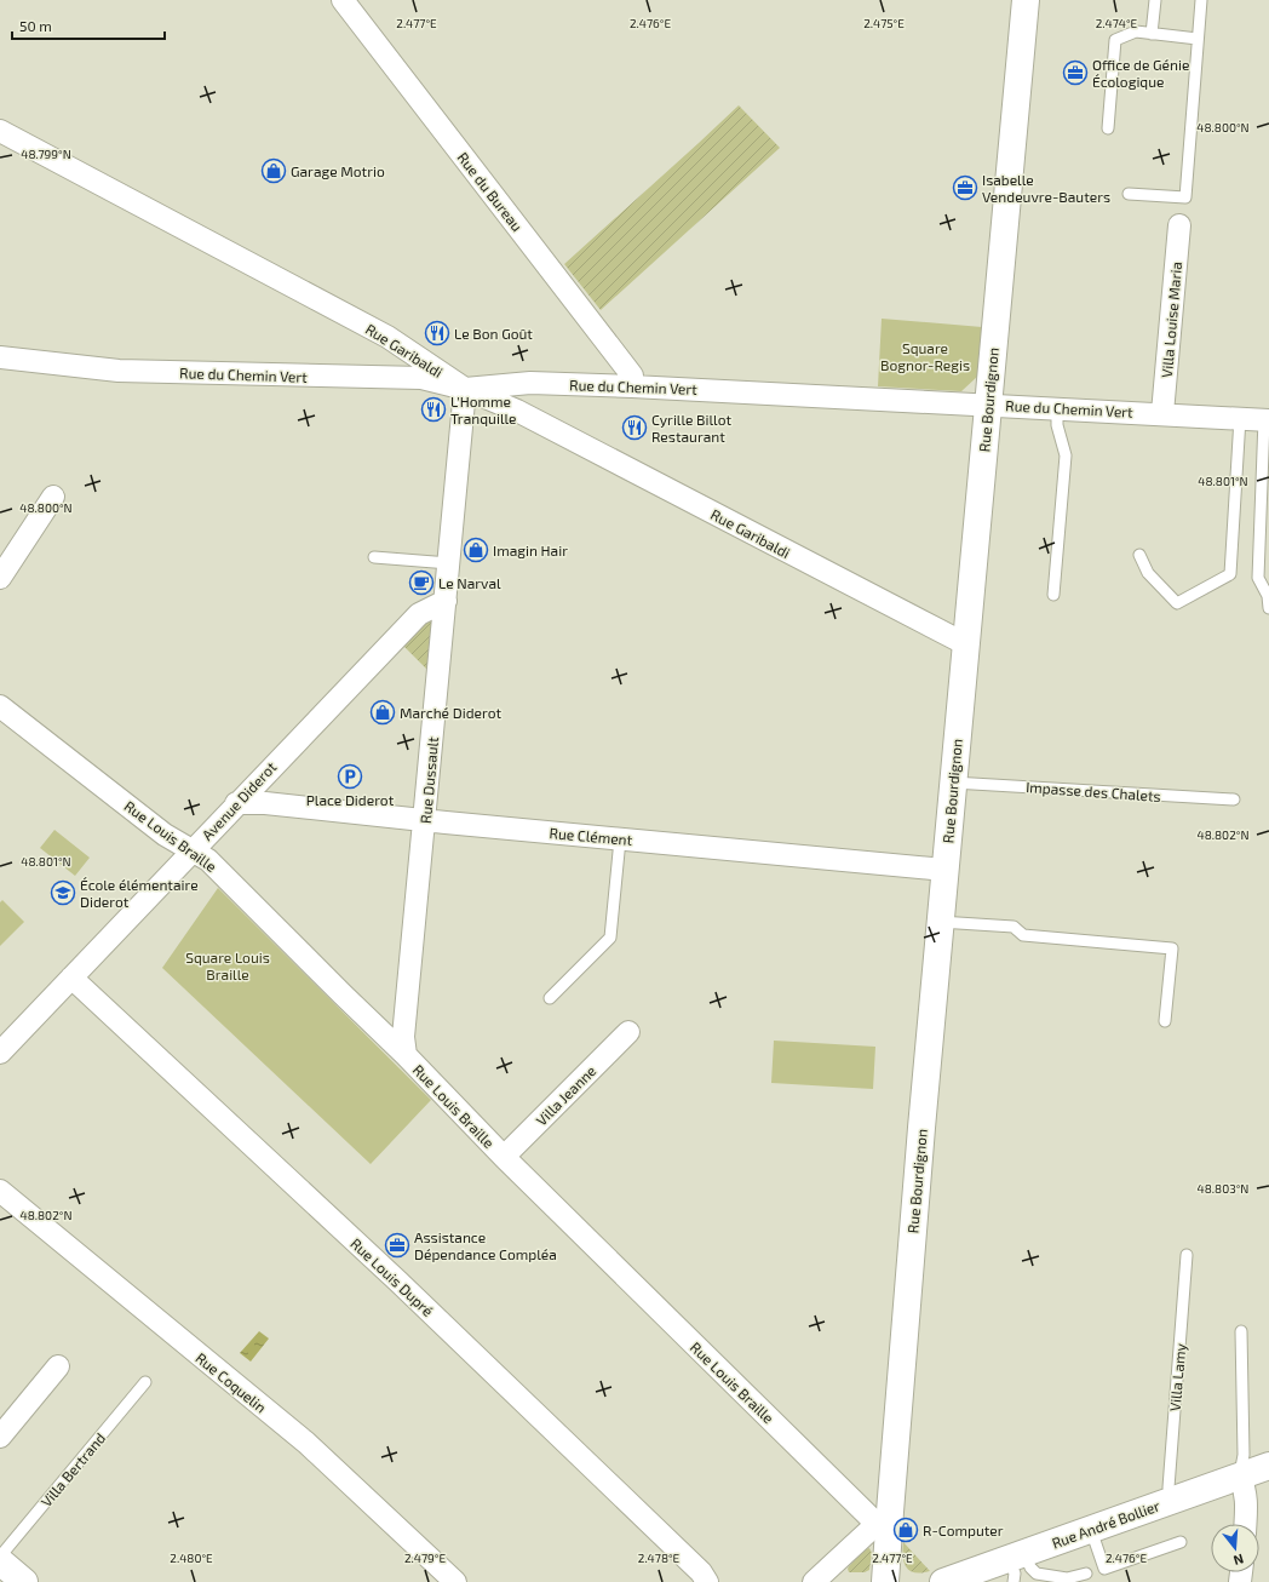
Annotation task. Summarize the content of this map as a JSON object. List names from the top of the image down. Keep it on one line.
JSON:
{"streets":{"street":["Rue du Bureau","Villa Louise Maria","Rue Garibaldi","Rue du Chemin Vert","Rue Bourdignon","Rue Dussault","Avenue Diderot","Rue Louis Braille","Rue Clément","Villa Jeanne","Rue Louis Dupré","Rue Coquelin","Rue André Bollier"],"lane":["Impasse des Chalets","Villa Lamy","Villa Bertrand"]},"crossings":[["Rue du Bureau","Rue du Chemin Vert"],["Villa Louise Maria","Rue du Chemin Vert"],["Rue Garibaldi","Rue du Chemin Vert"],["Rue Garibaldi","Rue Bourdignon"],["Rue Garibaldi","Rue Dussault"],["Rue du Chemin Vert","Rue Bourdignon"],["Rue du Chemin Vert","Rue Dussault"],["Rue Bourdignon","Impasse des Chalets"],["Rue Bourdignon","Rue Louis Braille"],["Rue Bourdignon","Rue Clément"],["Rue Dussault","Avenue Diderot"],["Rue Dussault","Rue Louis Braille"],["Rue Dussault","Rue Clément"],["Avenue Diderot","Rue Louis Braille"],["Avenue Diderot","Rue Clément"],["Avenue Diderot","Rue Louis Dupré"],["Rue Louis Braille","Villa Jeanne"],["Villa Lamy","Rue André Bollier"]],"parks":["Square Bognor-Regis","Square Louis Braille"],"places":{"office":["Office de Génie Écologique","Isabelle Vendeuvre-Bauters","Assistance Dépendance Compléa"],"shop":["Garage Motrio","Imagin Hair","Marché Diderot","R-Computer"],"restaurant":["Le Bon Goût","L'Homme Tranquille","Cyrille Billot Restaurant"],"cafe":["Le Narval"],"parking":["Place Diderot"],"school or university":["École élémentaire Diderot"]},"scale_bar":"50 m","north":"bottom","coordinates":["2.477°E","2.476°E","2.475°E","2.474°E","48.800°N","48.799°N","48.801°N","48.802°N","48.803°N","2.480°E","2.479°E","2.478°E"]}
